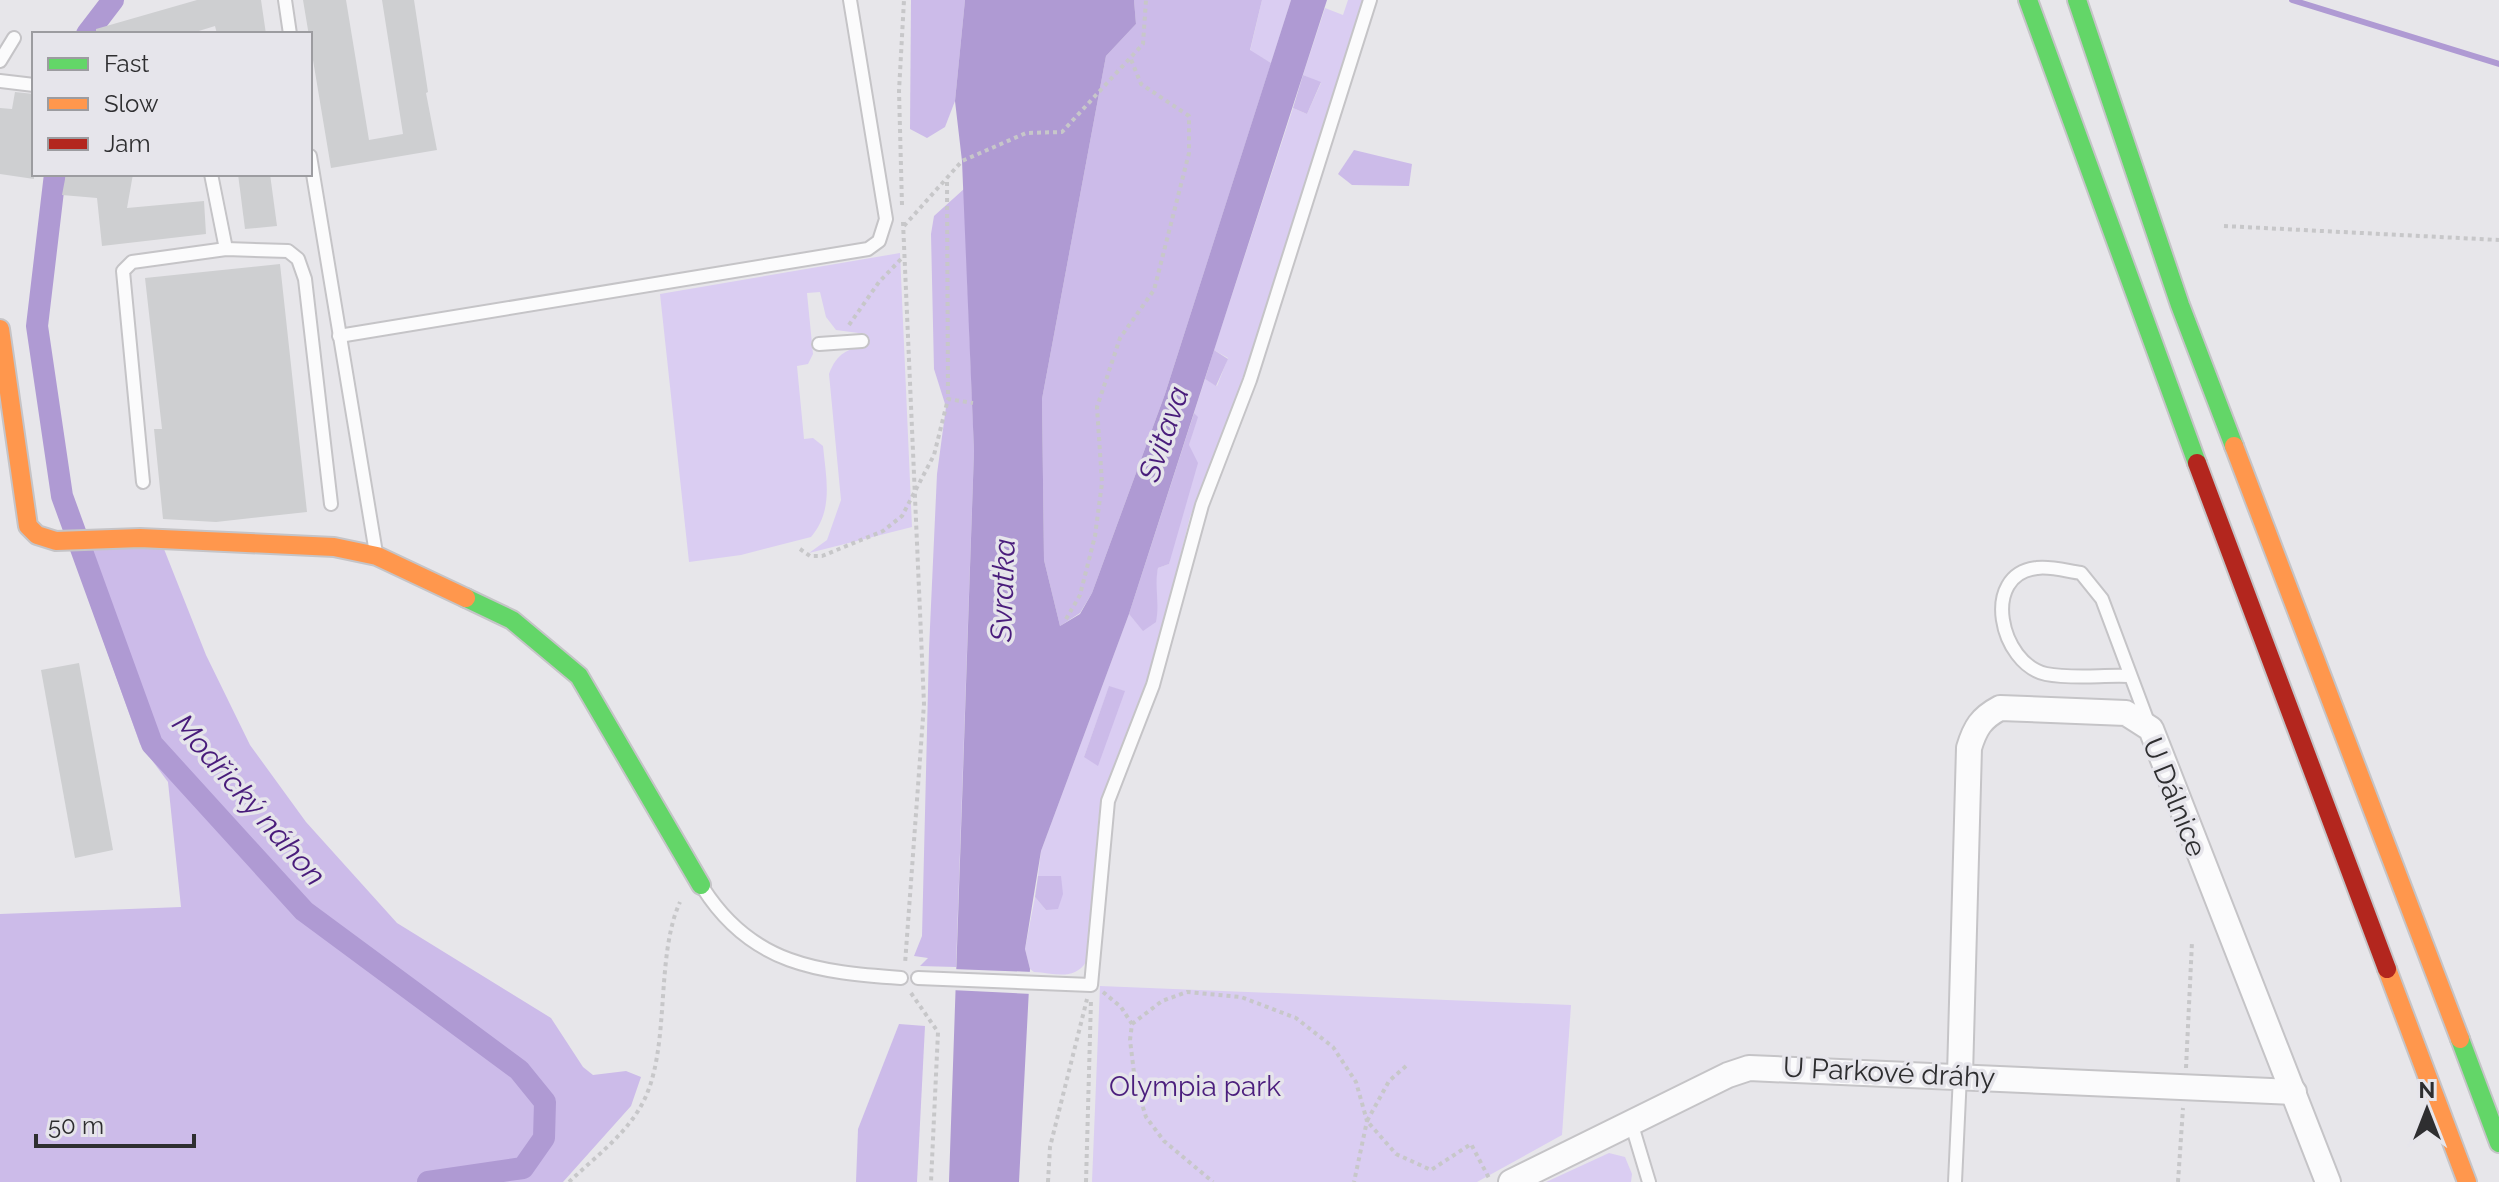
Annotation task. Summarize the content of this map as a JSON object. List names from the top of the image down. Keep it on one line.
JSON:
{"streets":{"street":["U Dálnice","U Parkové dráhy"]},"crossings":[["U Dálnice","U Parkové dráhy"]],"water":["Svitava","Svratka","Modřický náhon"],"parks":["Olympia park"],"legend":["Fast","Slow","Jam"],"scale_bar":"50 m","north":"top"}
